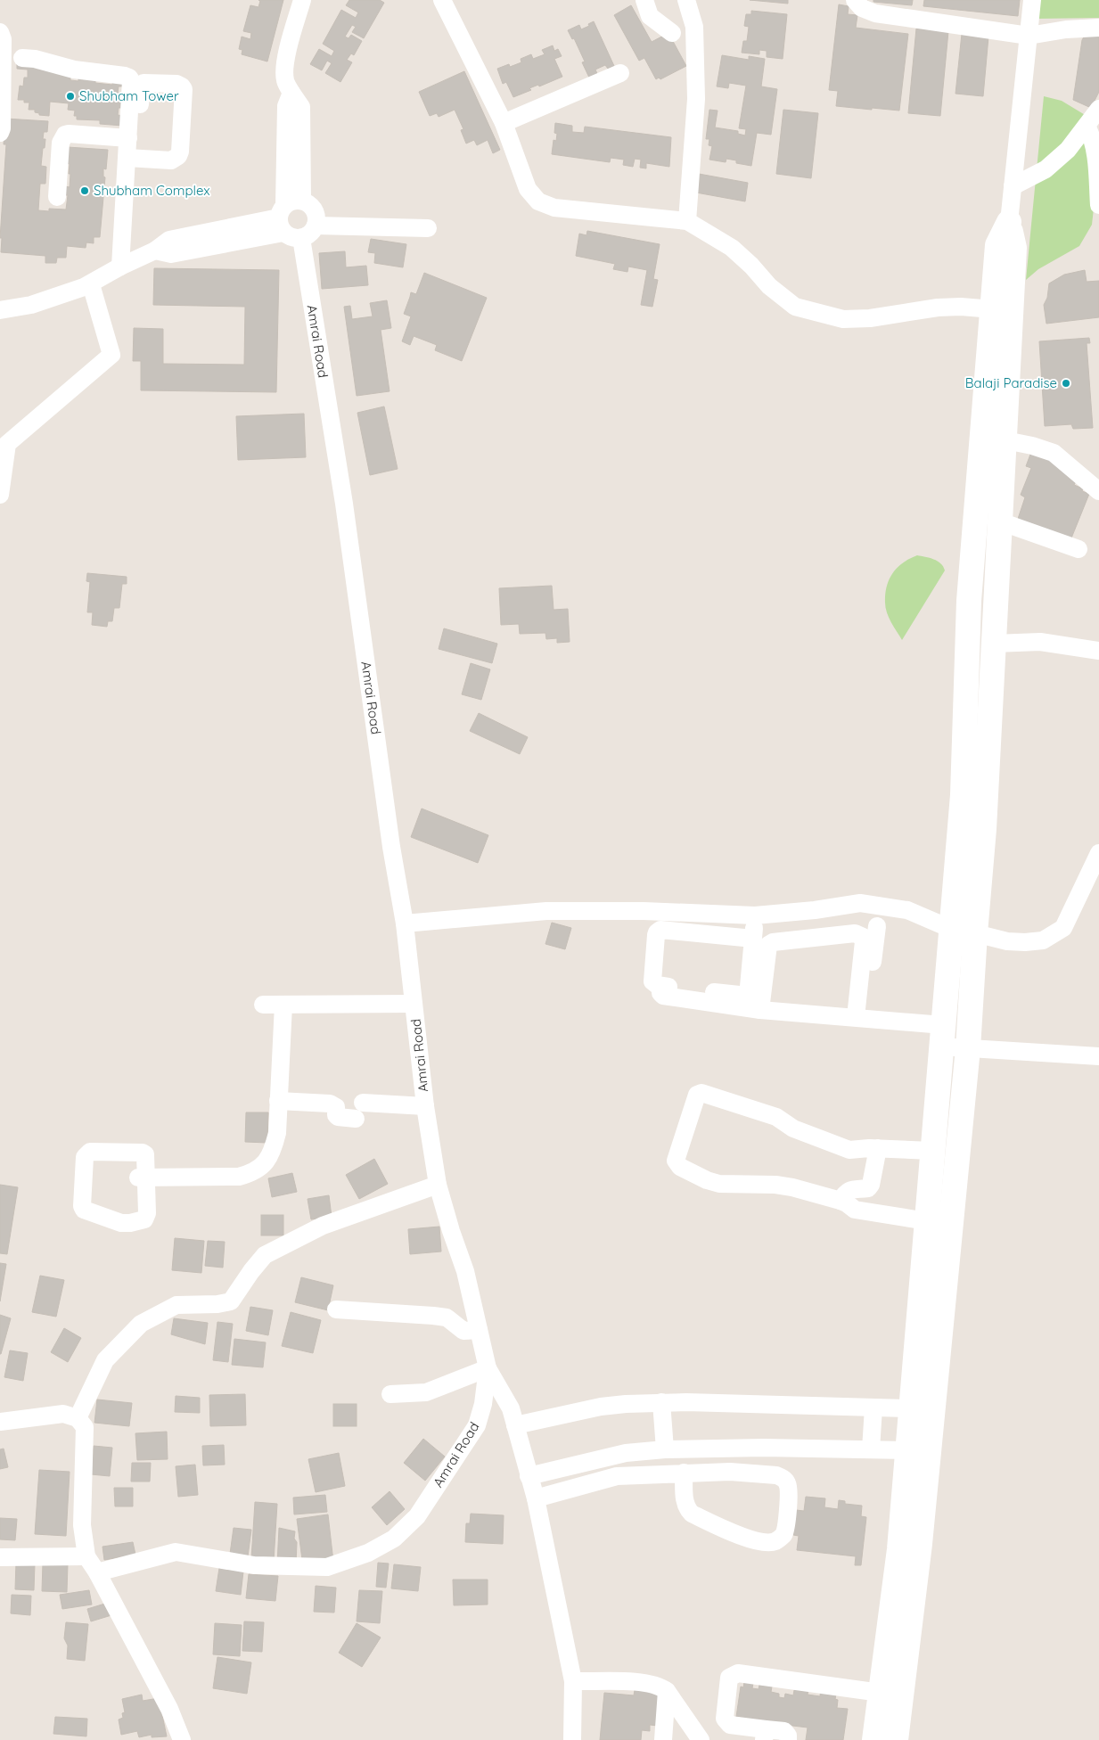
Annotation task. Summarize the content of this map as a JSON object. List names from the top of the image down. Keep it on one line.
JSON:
{"streets":{"street":["Amrai Road"]},"places":["Shubham Tower","Shubham Complex","Balaji Paradise"]}
